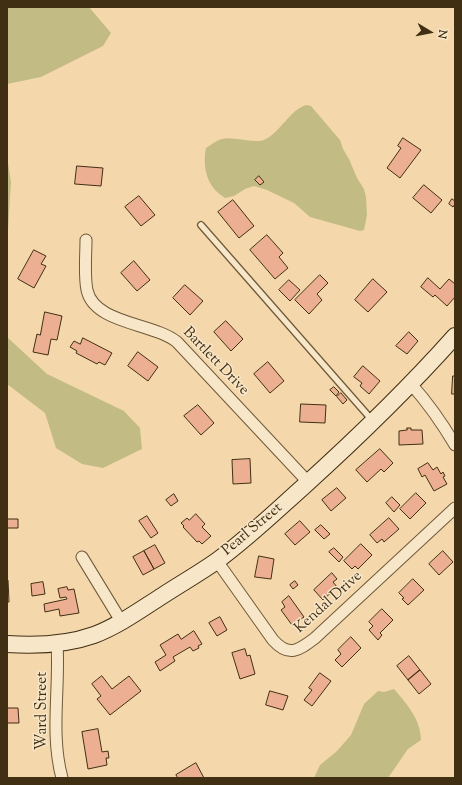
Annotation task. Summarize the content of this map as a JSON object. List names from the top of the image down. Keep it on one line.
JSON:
{"streets":{"street":["Bartlett Drive","Pearl Street","Kendal Drive","Ward Street"]},"crossings":[["Bartlett Drive","Pearl Street"],["Pearl Street","Kendal Drive"],["Pearl Street","Ward Street"]],"north":"right"}
